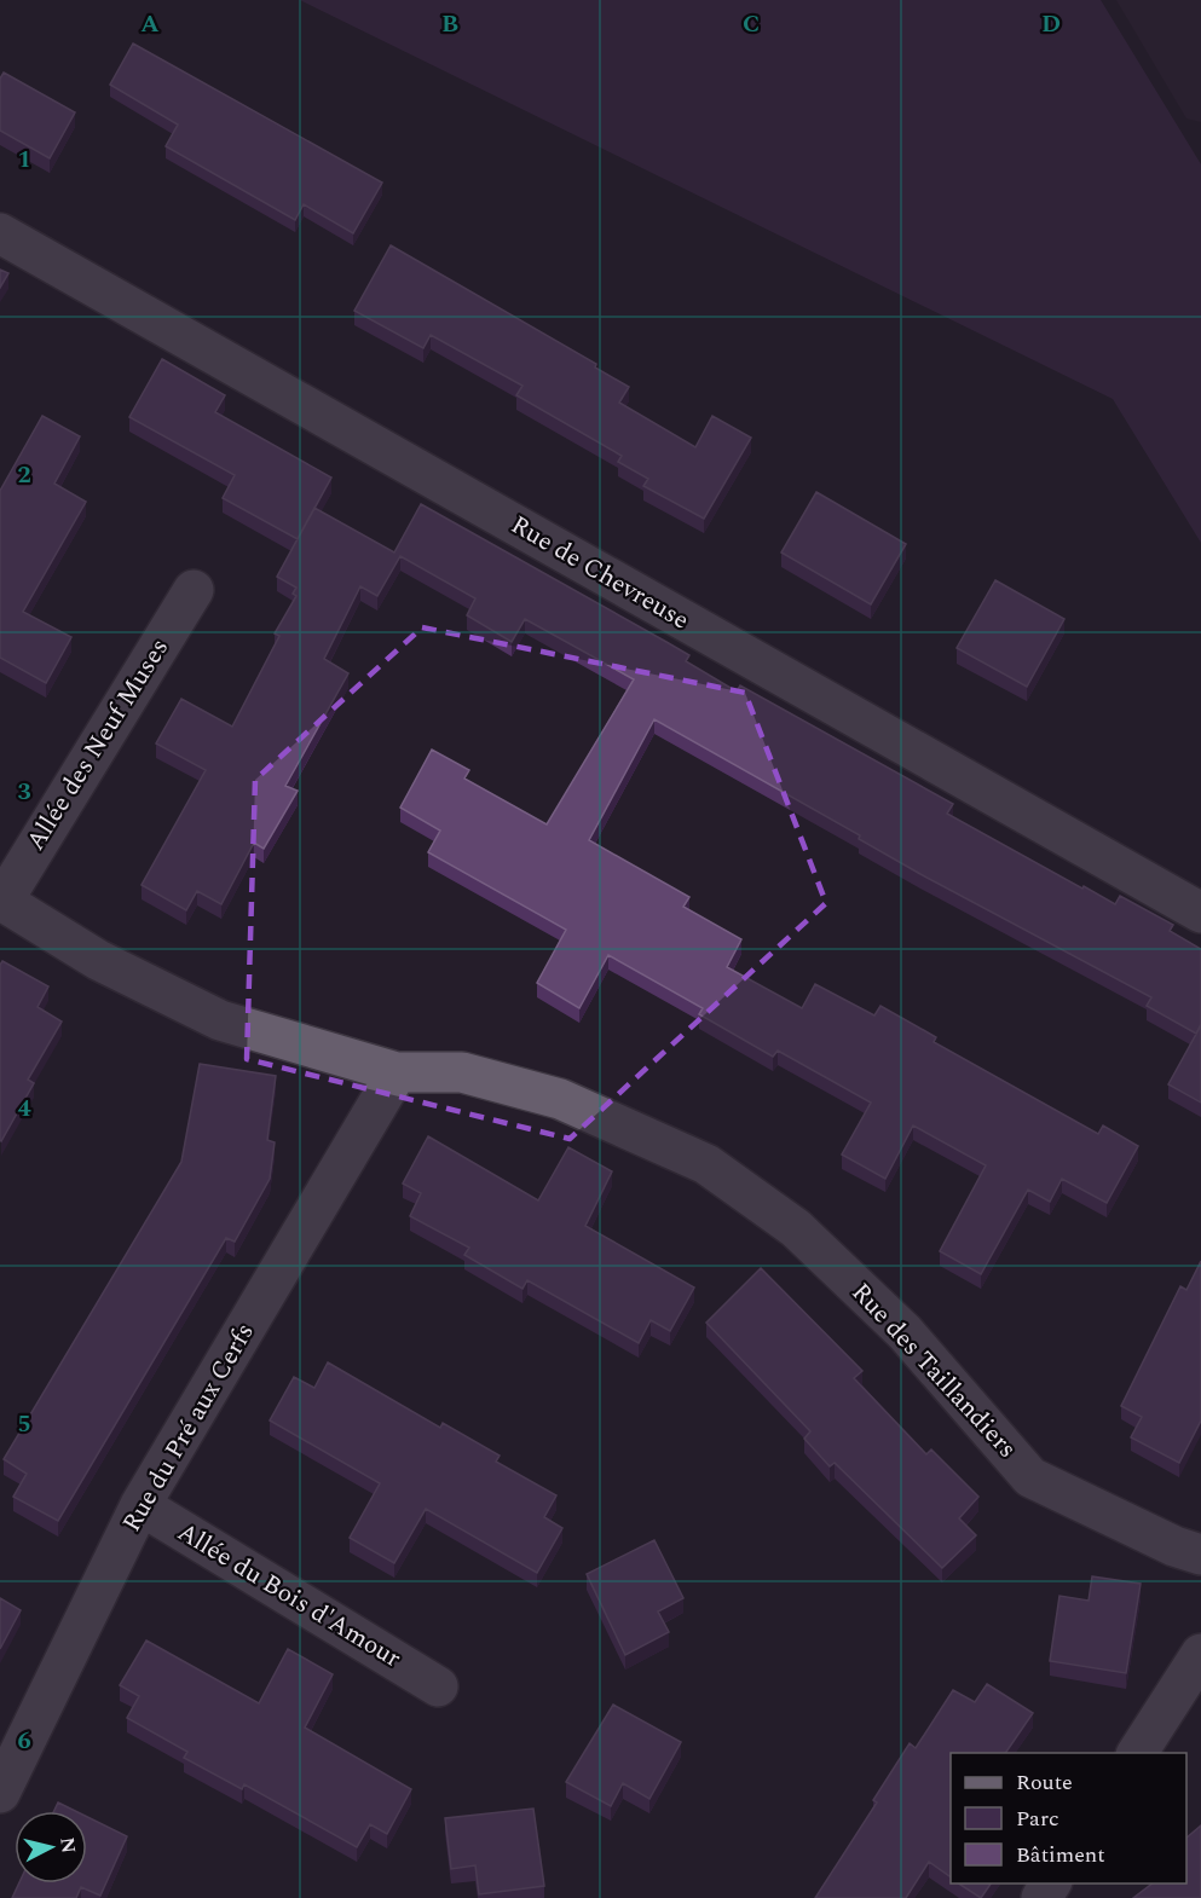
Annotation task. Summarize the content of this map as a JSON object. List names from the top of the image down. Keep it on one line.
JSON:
{"streets":{"street":["Rue de Chevreuse","Allée des Neuf Muses","Rue des Taillandiers","Rue du Pré aux Cerfs","Allée du Bois d'Amour"]},"crossings":[["Allée des Neuf Muses","Rue des Taillandiers"],["Rue des Taillandiers","Rue du Pré aux Cerfs"],["Rue du Pré aux Cerfs","Allée du Bois d'Amour"]],"legend":["Route","Parc","Bâtiment"],"north":"right","grid":{"columns":["A","B","C","D"],"rows":["1","2","3","4","5","6"]}}
